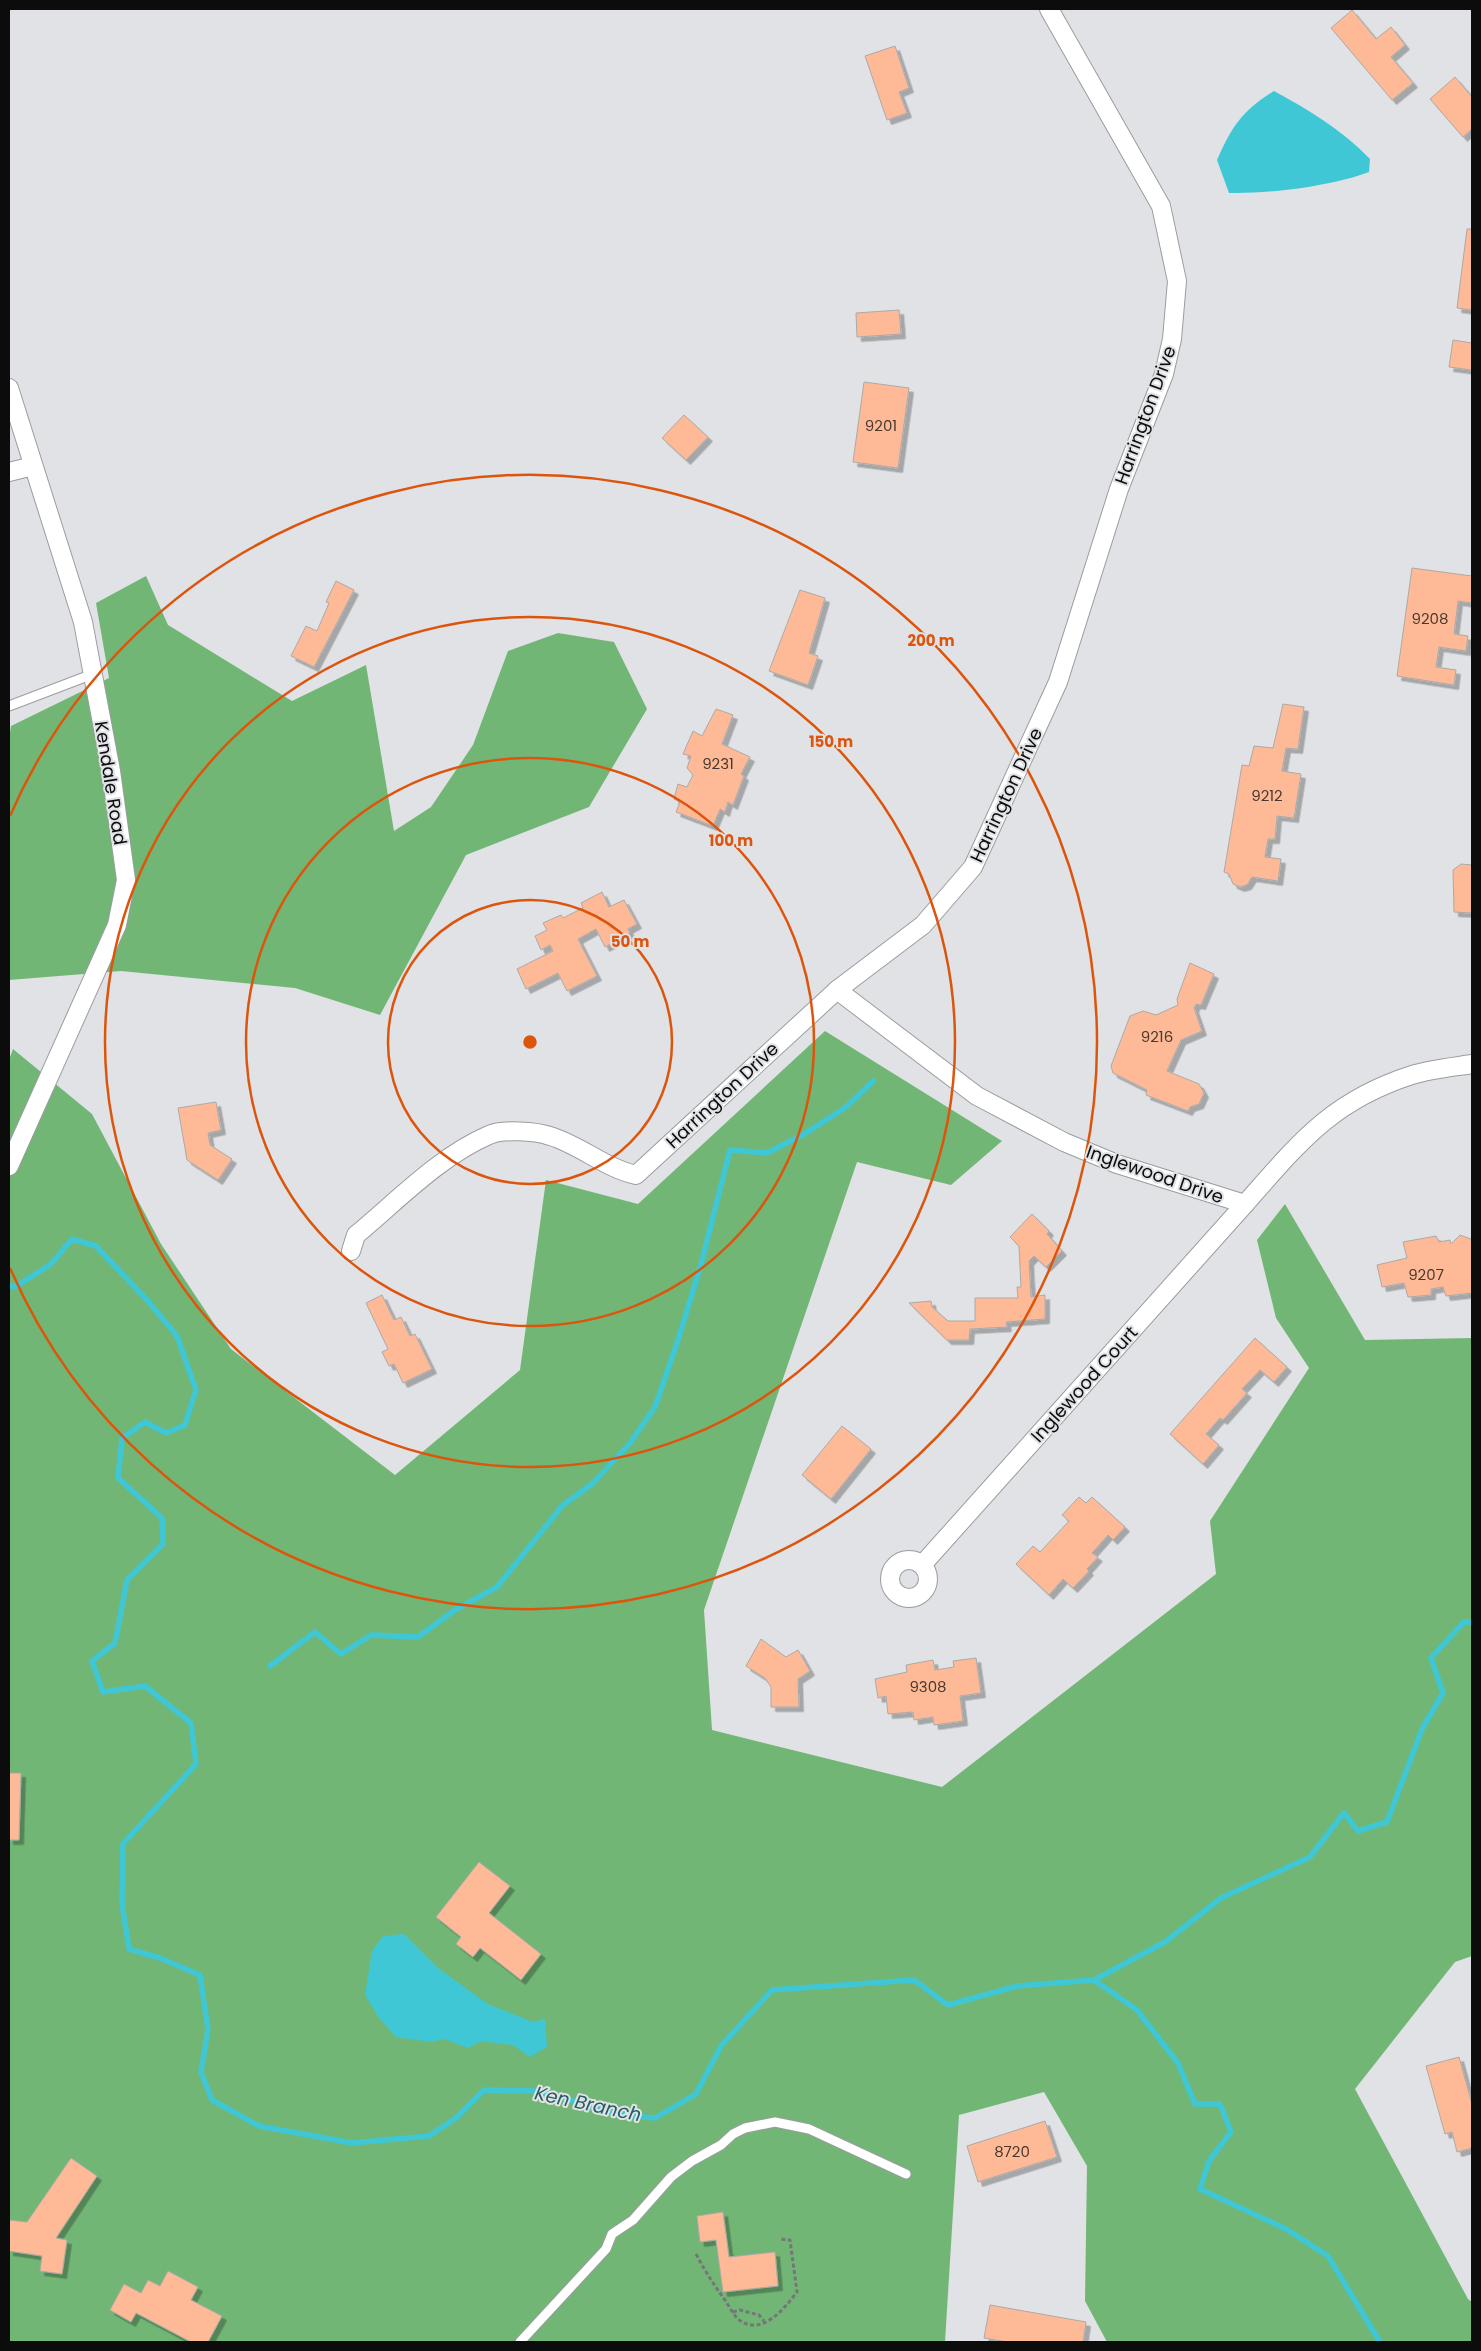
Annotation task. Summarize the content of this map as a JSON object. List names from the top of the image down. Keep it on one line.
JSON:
{"streets":{"street":["Harrington Drive","Kendale Road","Inglewood Drive","Inglewood Court"]},"crossings":[["Harrington Drive","Inglewood Drive"],["Inglewood Drive","Inglewood Court"]],"water":["Ken Branch"],"house_numbers":["9201","9208","9231","9212","9216","9207","9308","8720"],"rings":["200 m","150 m","100 m","50 m"]}
